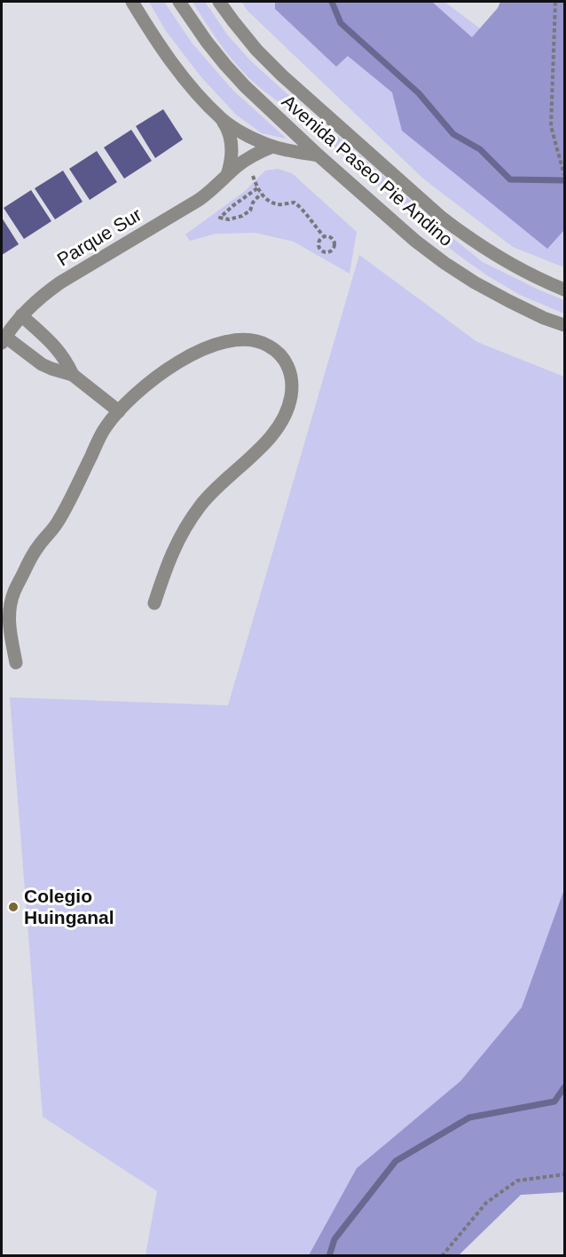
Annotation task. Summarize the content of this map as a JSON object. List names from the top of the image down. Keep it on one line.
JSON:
{"streets":{"street":["Avenida Paseo Pie Andino","Parque Sur"]},"places":["Colegio Huinganal"]}
